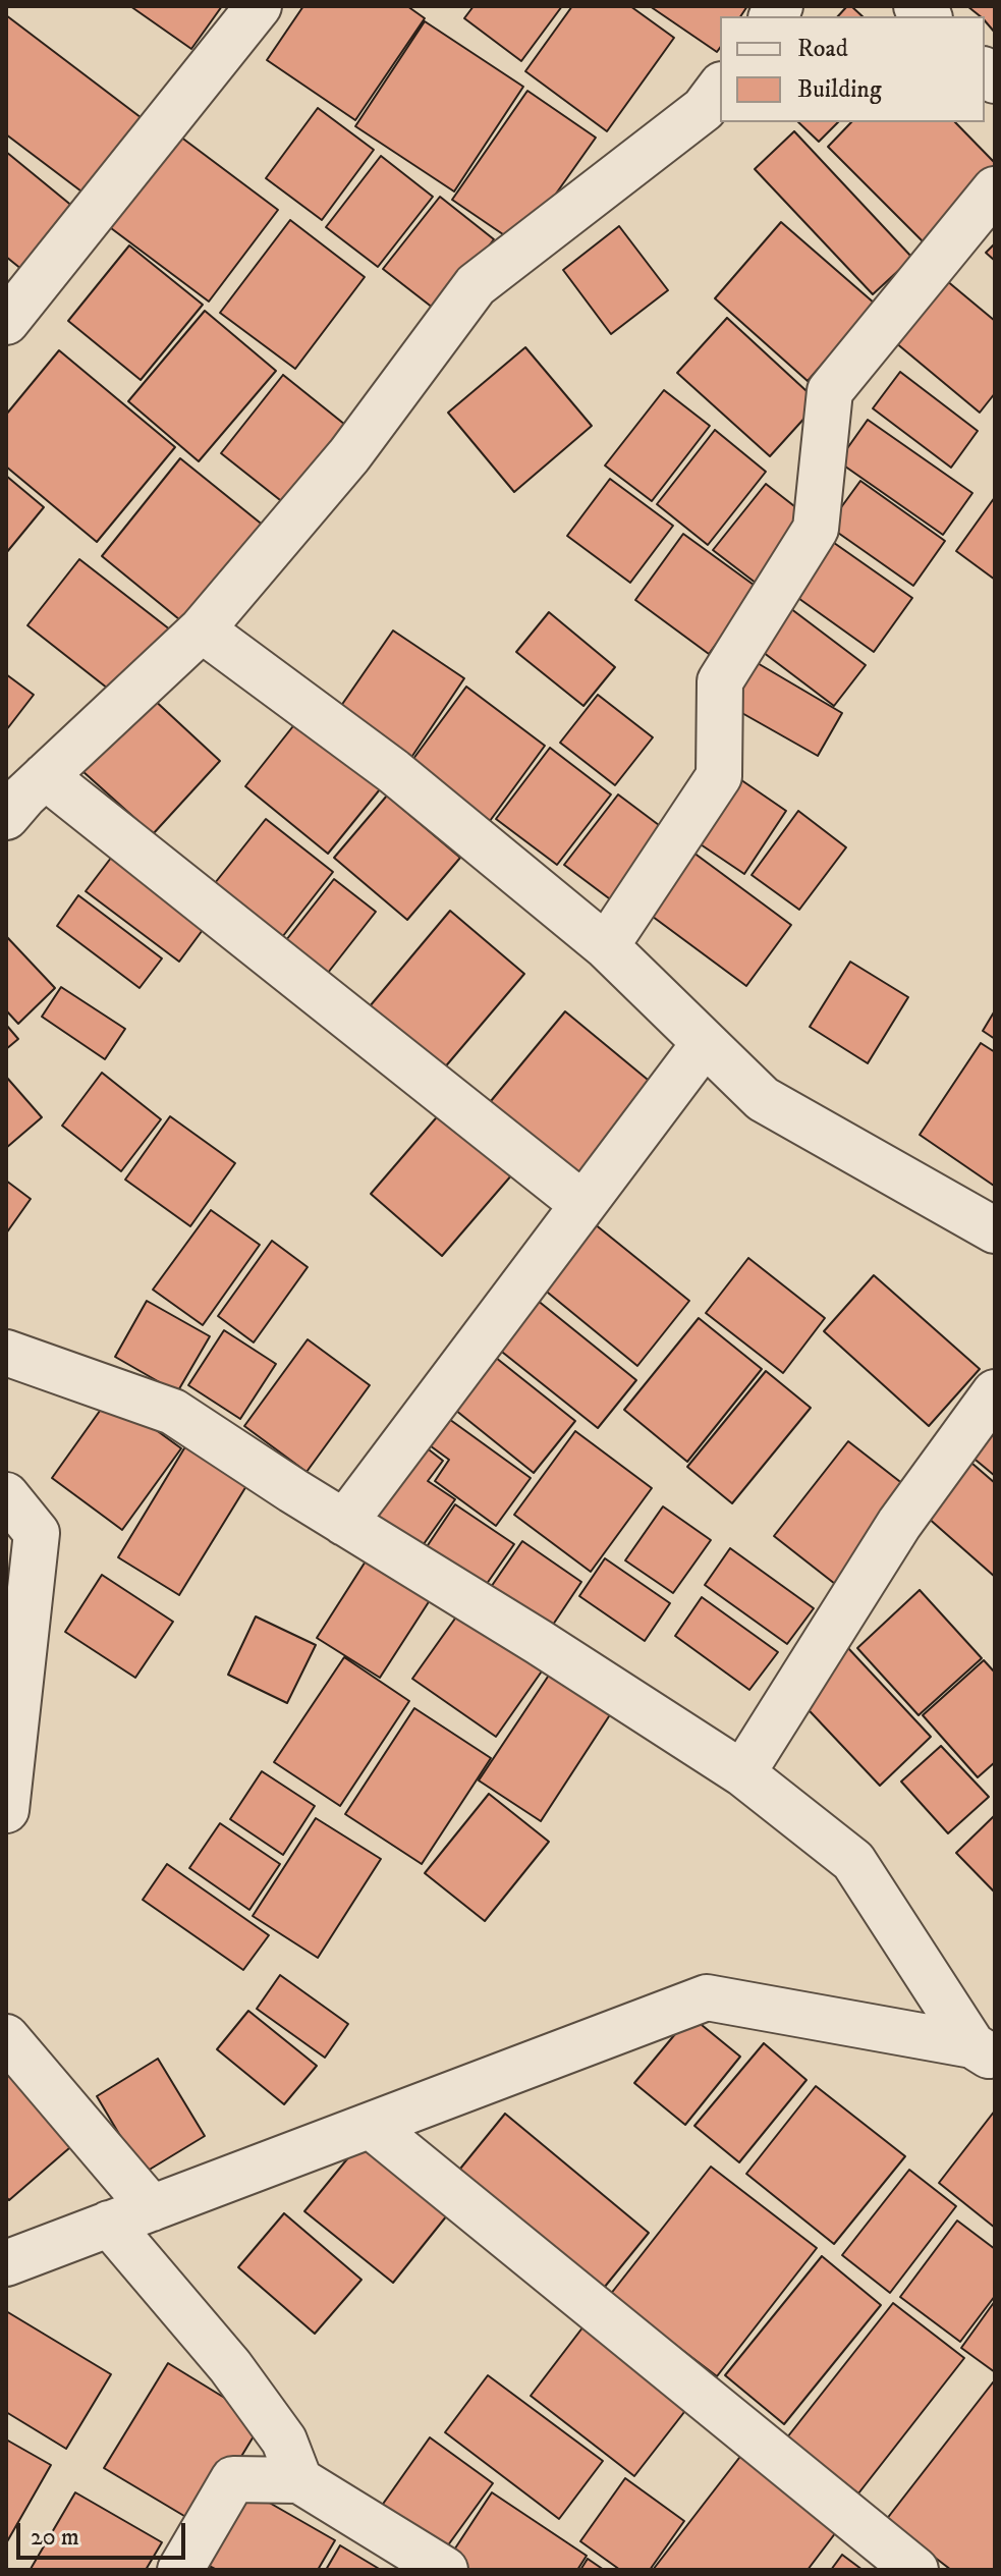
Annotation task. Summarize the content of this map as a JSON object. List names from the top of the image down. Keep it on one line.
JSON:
{"legend":["Road","Building"],"scale_bar":"20 m"}
